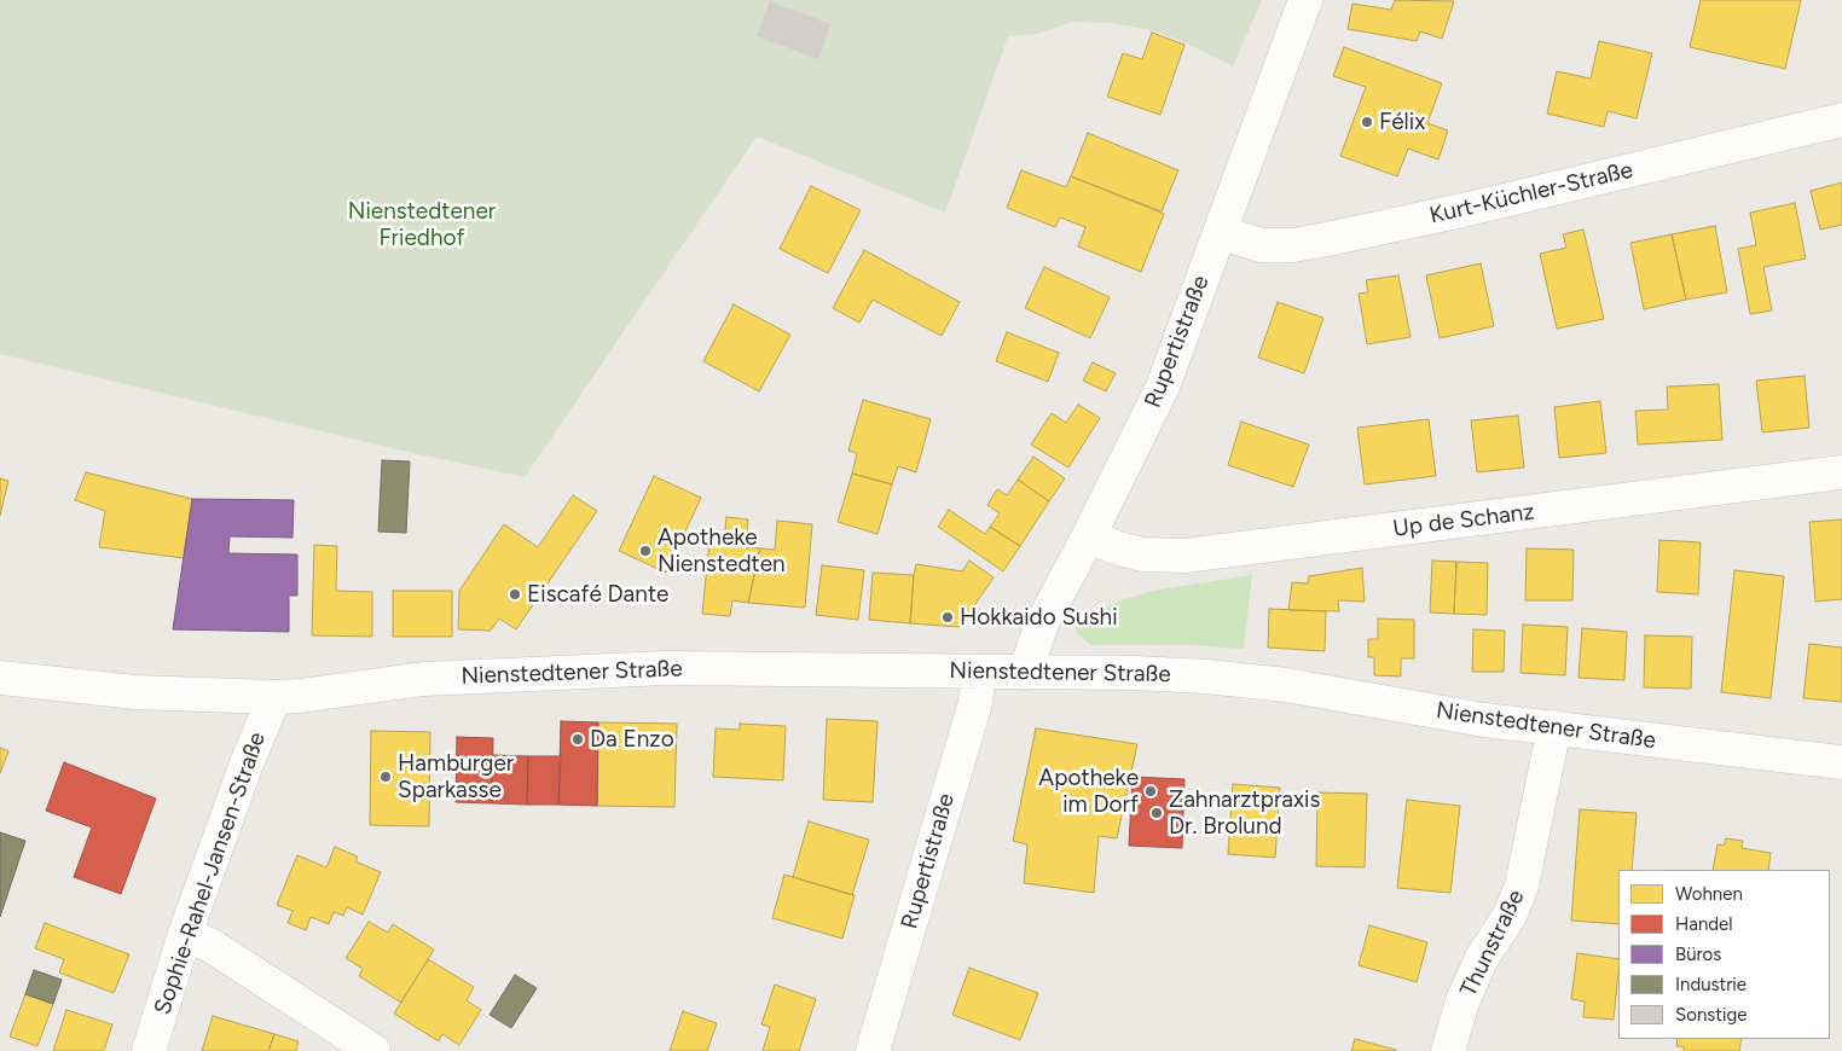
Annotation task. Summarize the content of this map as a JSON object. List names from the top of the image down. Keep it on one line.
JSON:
{"streets":{"street":["Kurt-Küchler-Straße","Rupertistraße","Up de Schanz","Nienstedtener Straße","Sophie-Rahel-Jansen-Straße","Thunstraße"]},"crossings":[["Kurt-Küchler-Straße","Rupertistraße"],["Rupertistraße","Up de Schanz"],["Rupertistraße","Nienstedtener Straße"],["Nienstedtener Straße","Sophie-Rahel-Jansen-Straße"],["Nienstedtener Straße","Thunstraße"]],"parks":["Nienstedtener Friedhof"],"places":["Félix","Apotheke Nienstedten","Eiscafé Dante","Hokkaido Sushi","Da Enzo","Hamburger Sparkasse","Apotheke im Dorf","Zahnarztpraxis Dr. Brolund"],"legend":["Wohnen","Handel","Büros","Industrie","Sonstige"]}
